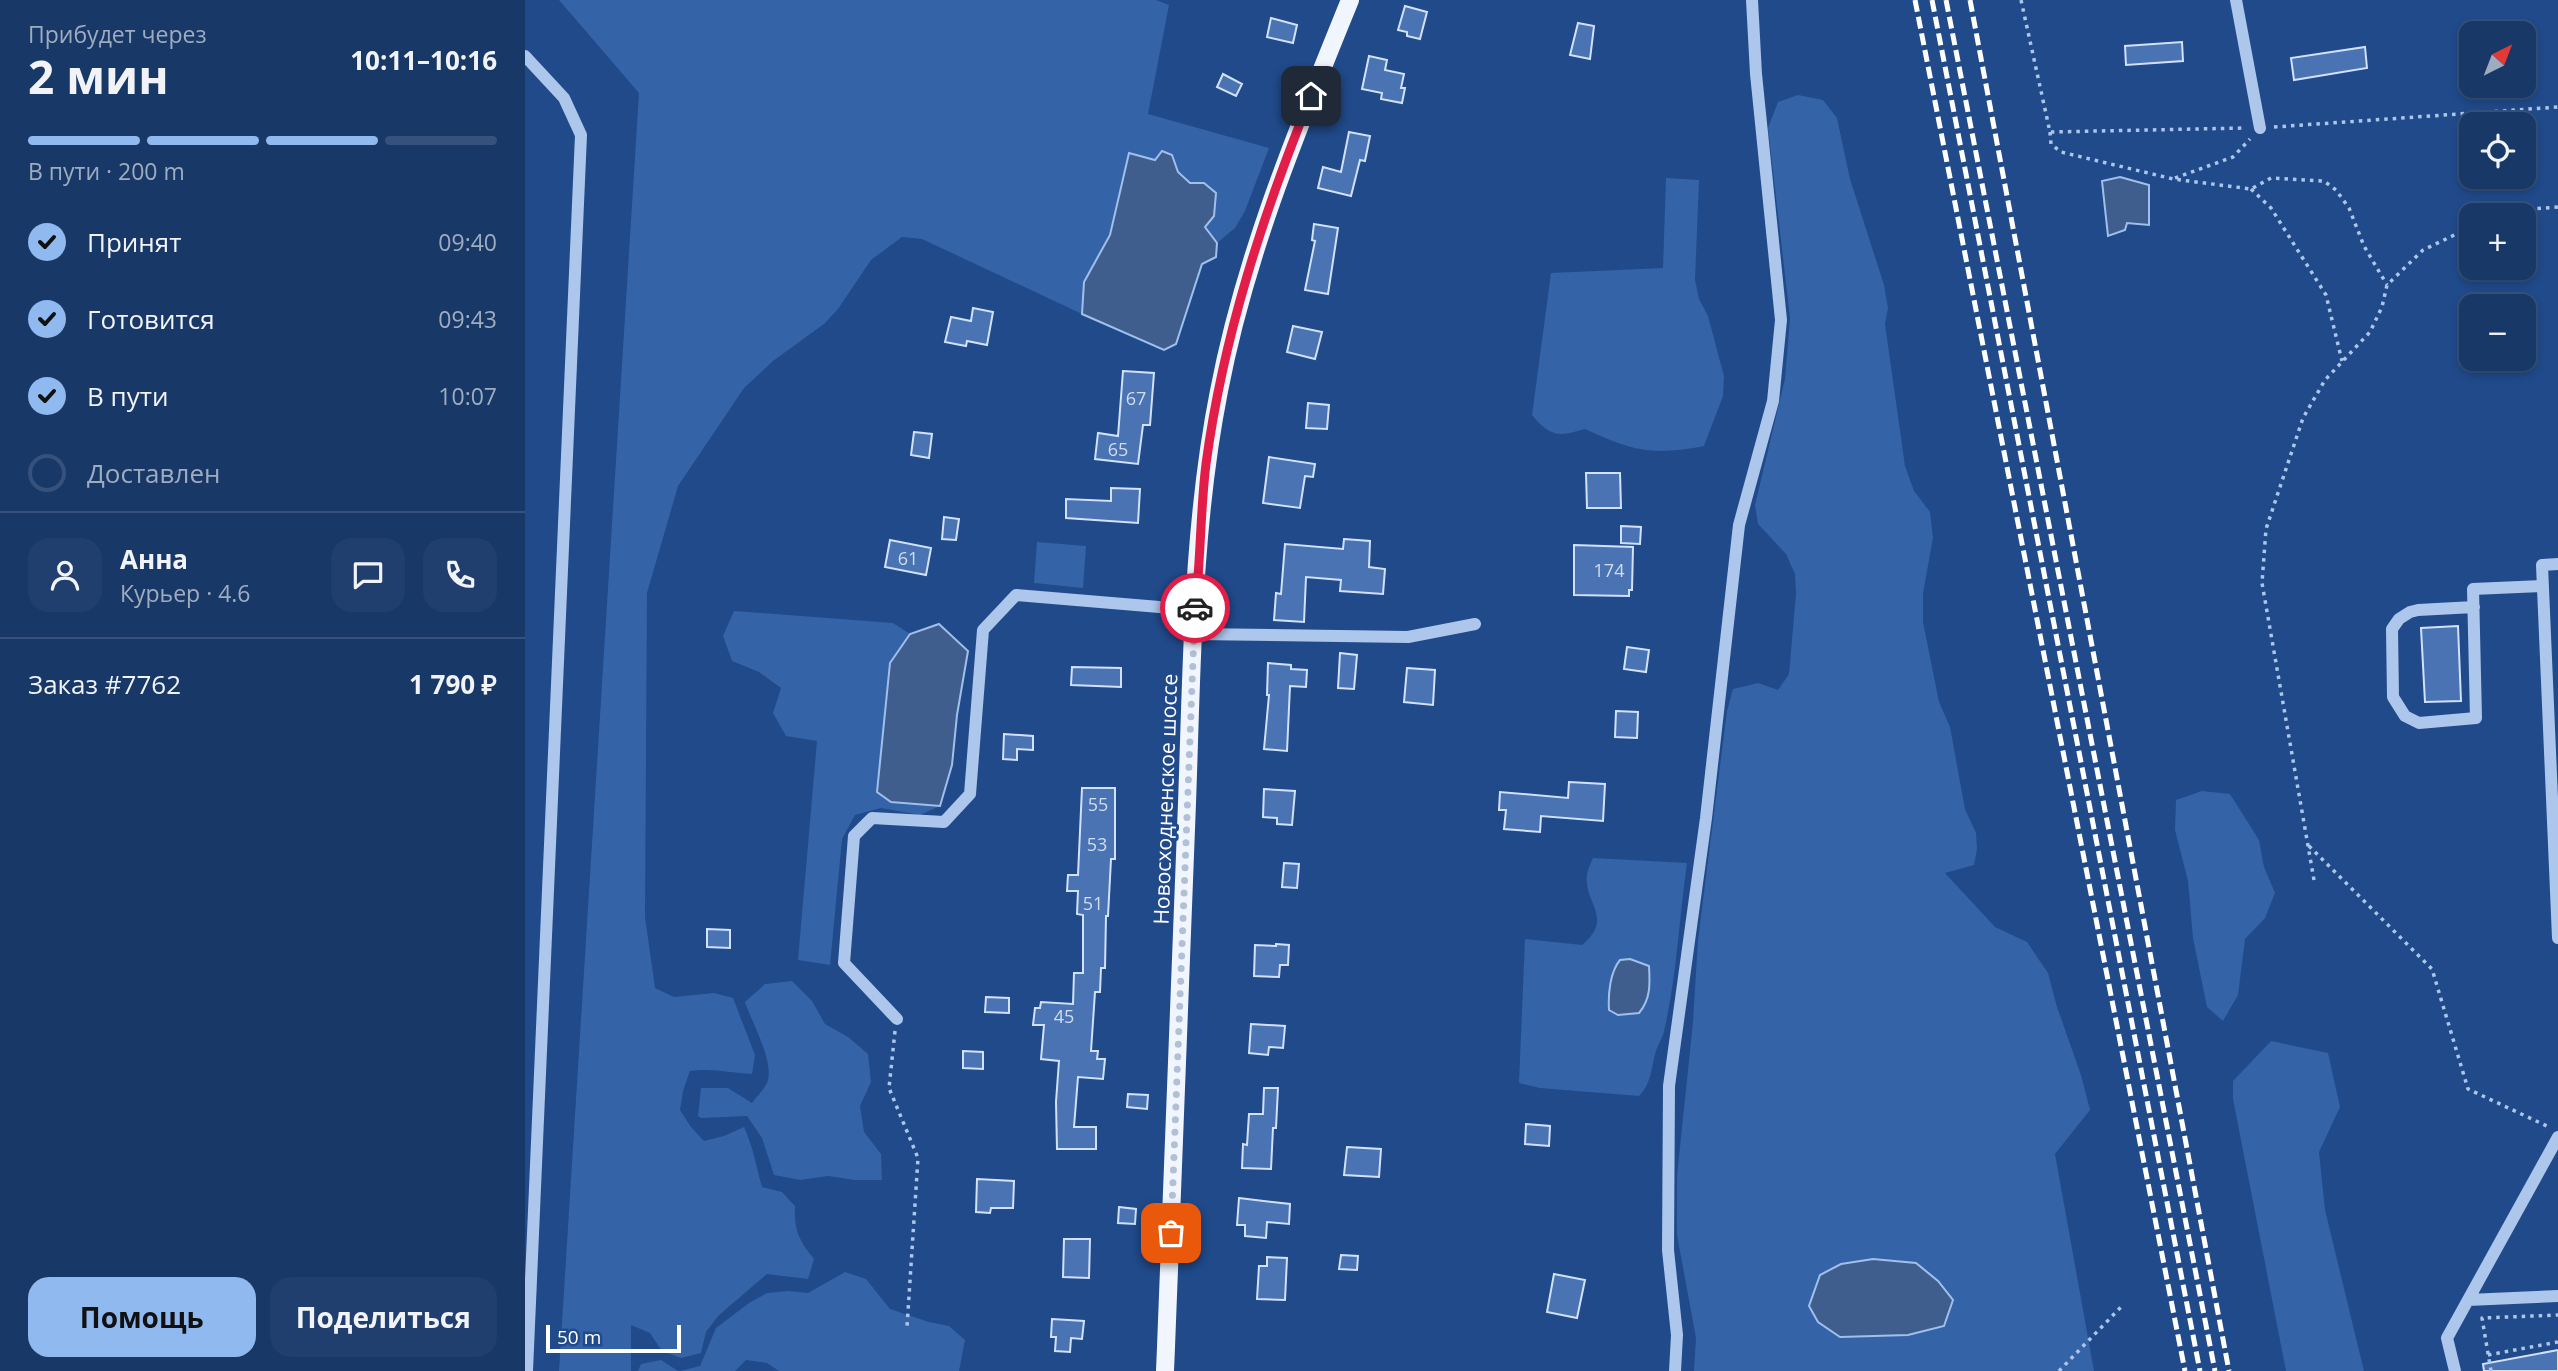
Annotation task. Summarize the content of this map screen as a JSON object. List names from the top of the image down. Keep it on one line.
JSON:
{"streets":{"main road":["Новосходненское шоссе"]},"house_numbers":["67","65","61","174","55","53","51","45"],"scale_bar":"50 m","north":"top right","page":{"heading":["2 мин","Прибудет через","10:11–10:16"],"panel":["Анна","Курьер · 4.6","Заказ #7762","1 790 ₽"],"map_buttons":["+","−"],"bar":"В пути · 200 m","list":[["Принят","09:40"],["Готовится","09:43"],["В пути","10:07"],"Доставлен"],"buttons":["Помощь","Поделиться"],"scale":"50 m"}}
